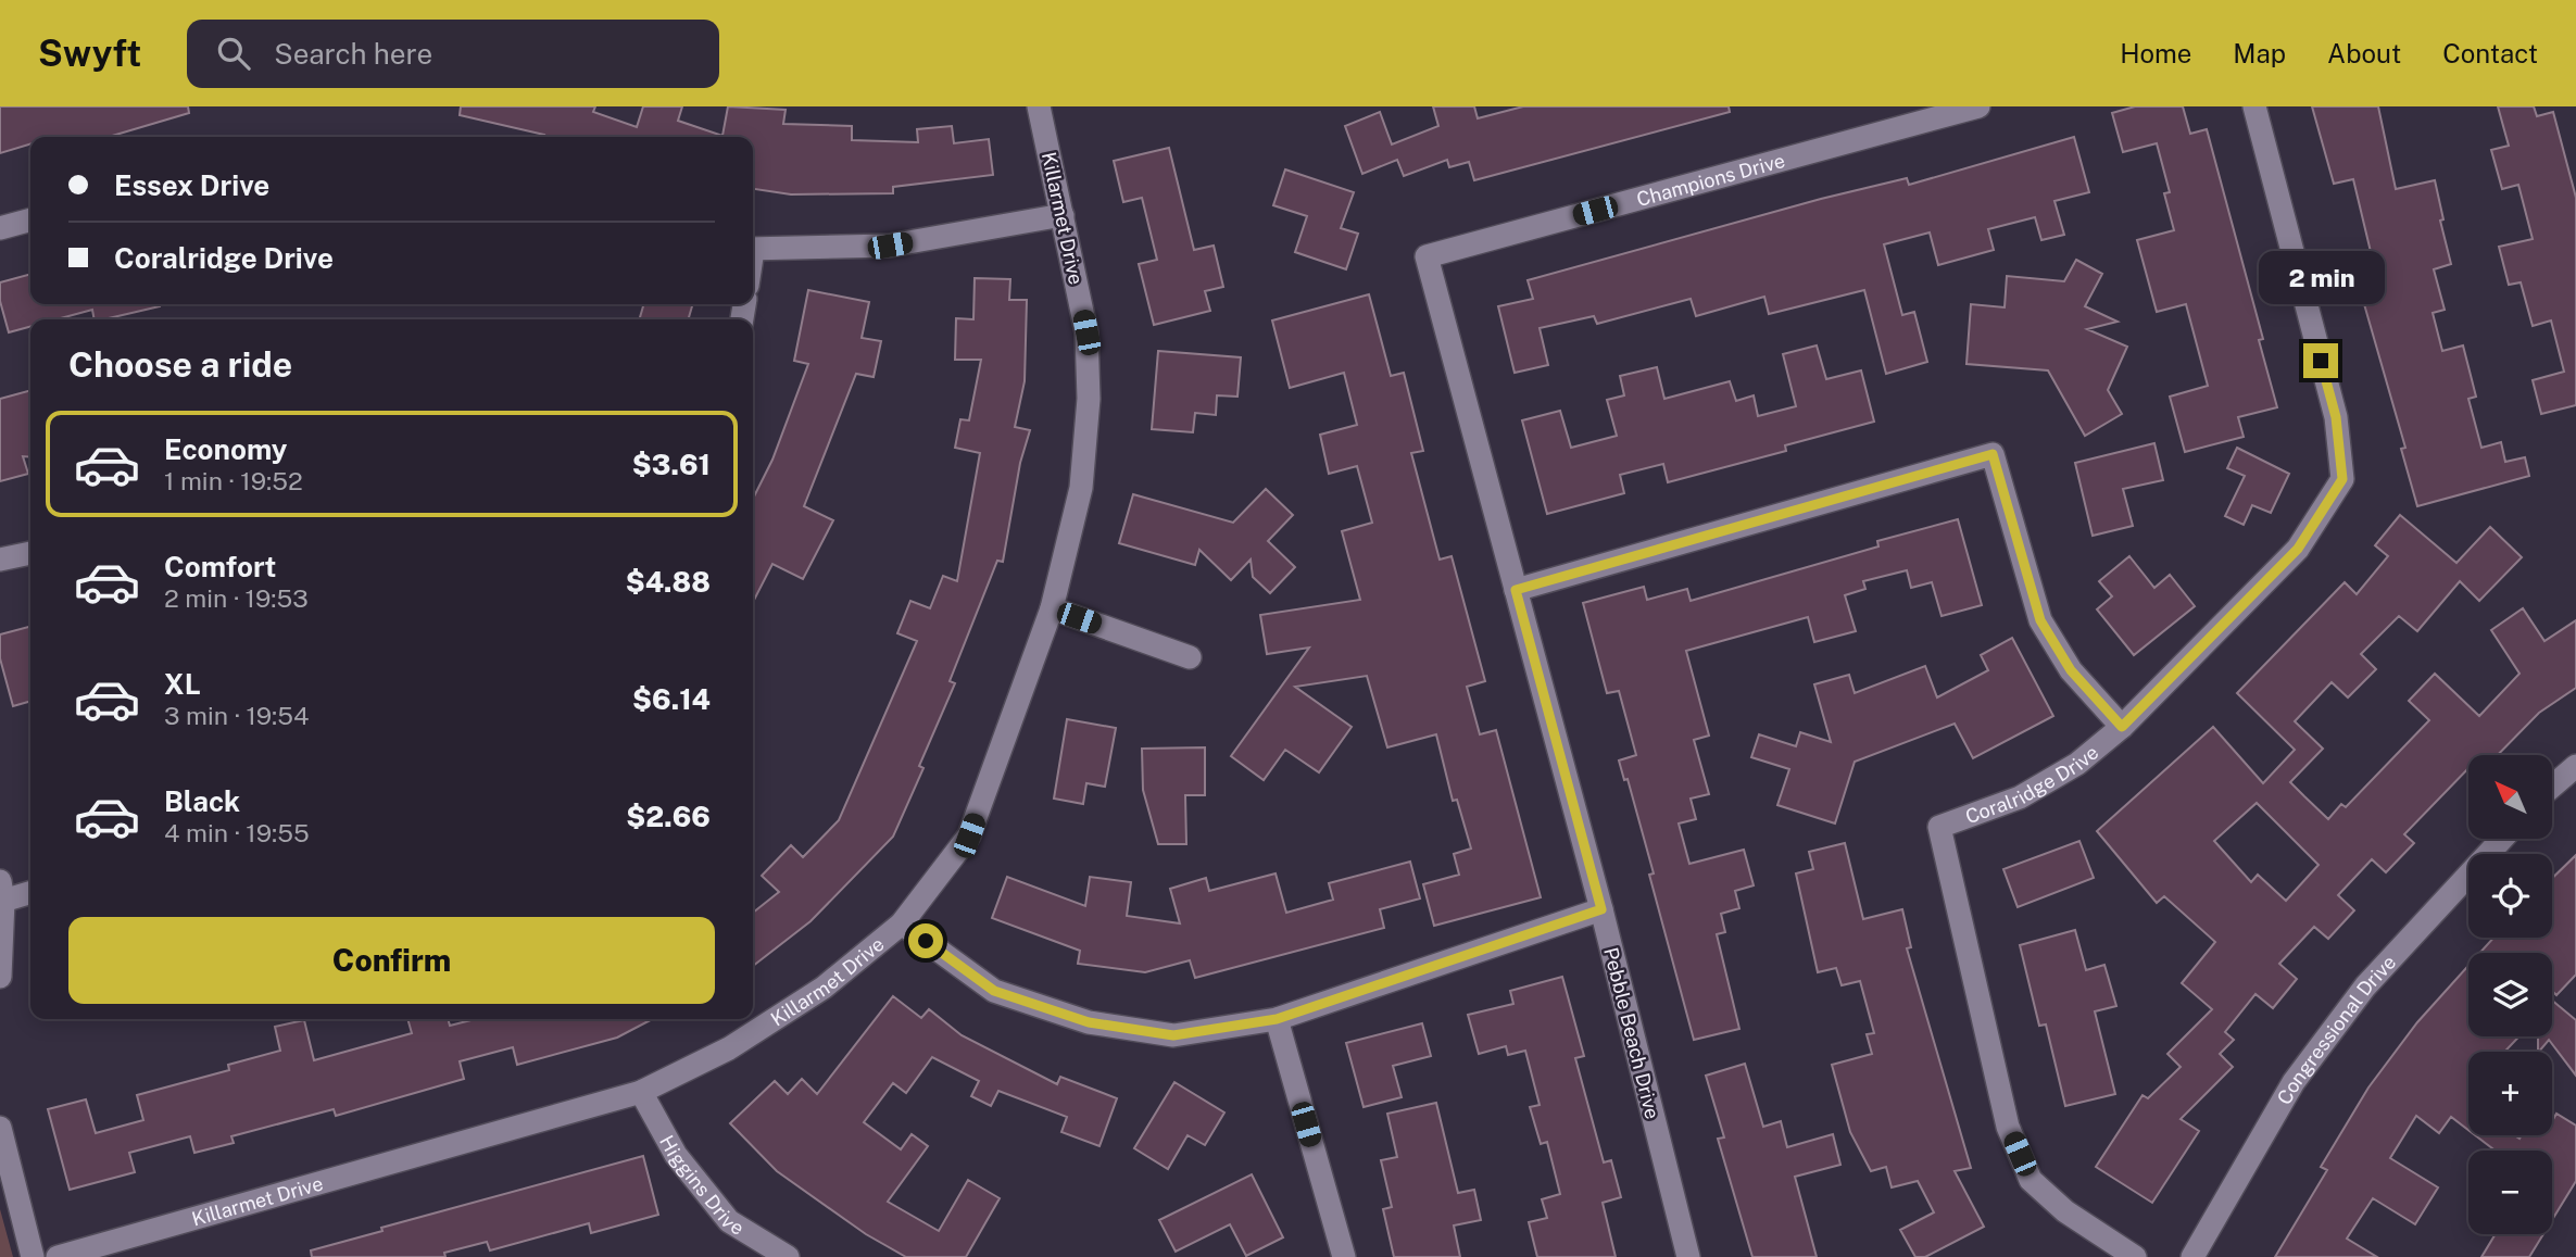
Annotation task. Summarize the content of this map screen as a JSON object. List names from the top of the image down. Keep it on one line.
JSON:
{"streets":{"street":["Champions Drive","Killarmet Drive","Coralridge Drive","Congressional Drive","Pebble Beach Drive","Higgins Drive"]},"crossings":[["Champions Drive","Pebble Beach Drive"],["Killarmet Drive","Higgins Drive"]],"north":"top left","page":{"header":"Swyft","search":"Search here","nav":["Home","Map","About","Contact"],"banner":["Essex Drive","Coralridge Drive"],"bubble":"2 min","heading":"Choose a ride","list":[{"name":"Economy","note":"1 min · 19:52","value":"$3.61"},{"name":"Comfort","note":"2 min · 19:53","value":"$4.88"},{"name":"XL","note":"3 min · 19:54","value":"$6.14"},{"name":"Black","note":"4 min · 19:55","value":"$2.66"}],"map_buttons":["+","−"],"buttons":"Confirm"}}
